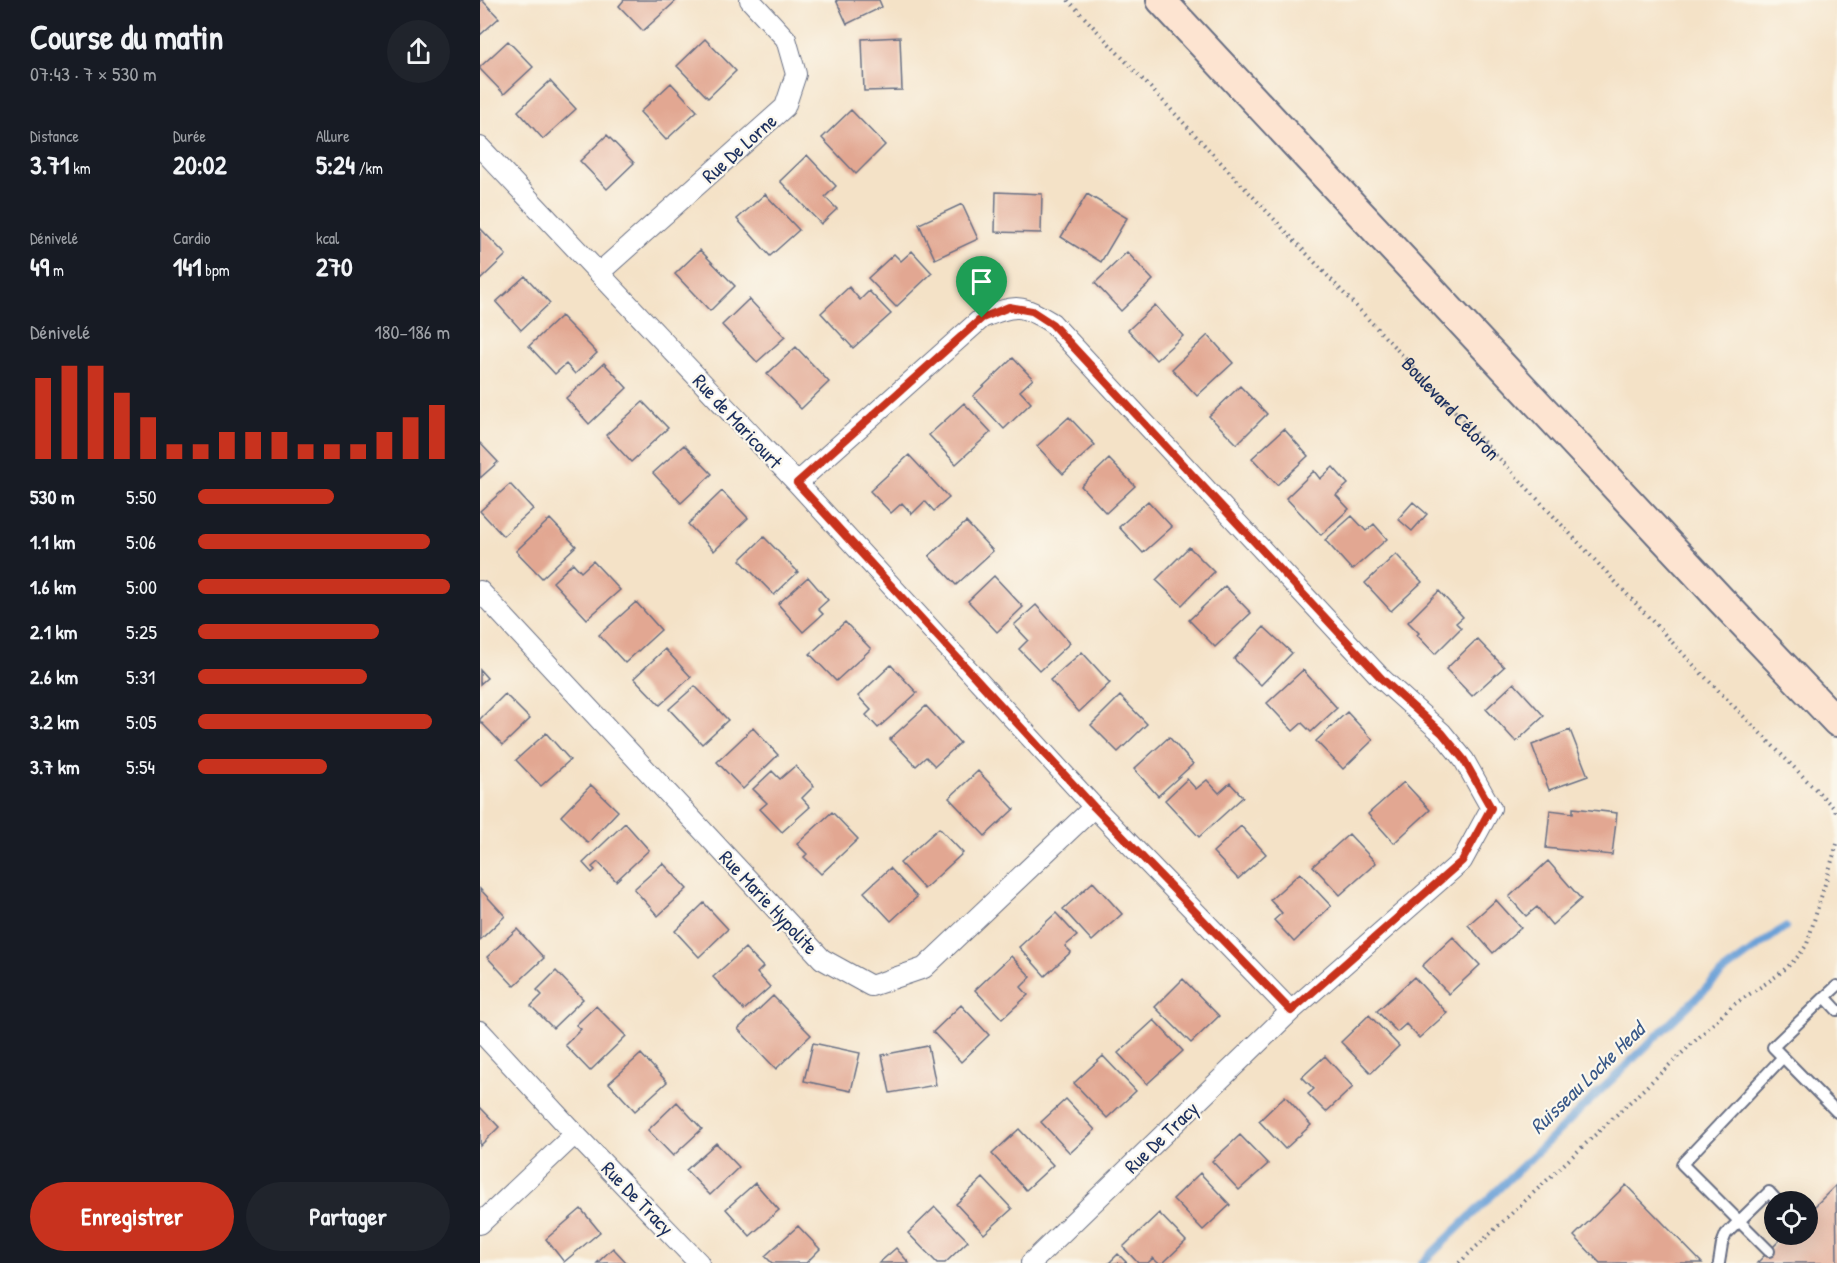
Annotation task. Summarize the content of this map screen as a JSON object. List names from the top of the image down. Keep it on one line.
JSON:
{"streets":{"street":["Rue De Lorne","Rue de Maricourt","Rue Marie Hypolite","Rue De Tracy"],"path":["Boulevard Céloron"]},"crossings":[["Rue De Lorne","Rue de Maricourt"],["Rue de Maricourt","Rue Marie Hypolite"],["Rue de Maricourt","Rue De Tracy"]],"water":["Ruisseau Locke Head"],"page":{"heading":["Course du matin","07:43 · 7 × 530 m"],"stats":[["Distance","3.71 km"],["Durée","20:02"],["Allure","5:24 /km"],["Dénivelé","49 m"],["Cardio","141 bpm"],["kcal","270"]],"chart":["Dénivelé","180–186 m"],"list":[{"name":"530 m","note":"5:50"},{"name":"1.1 km","note":"5:06"},{"name":"1.6 km","note":"5:00"},{"name":"2.1 km","note":"5:25"},{"name":"2.6 km","note":"5:31"},{"name":"3.2 km","note":"5:05"},{"name":"3.7 km","note":"5:54"}],"buttons":["Enregistrer","Partager"]}}
